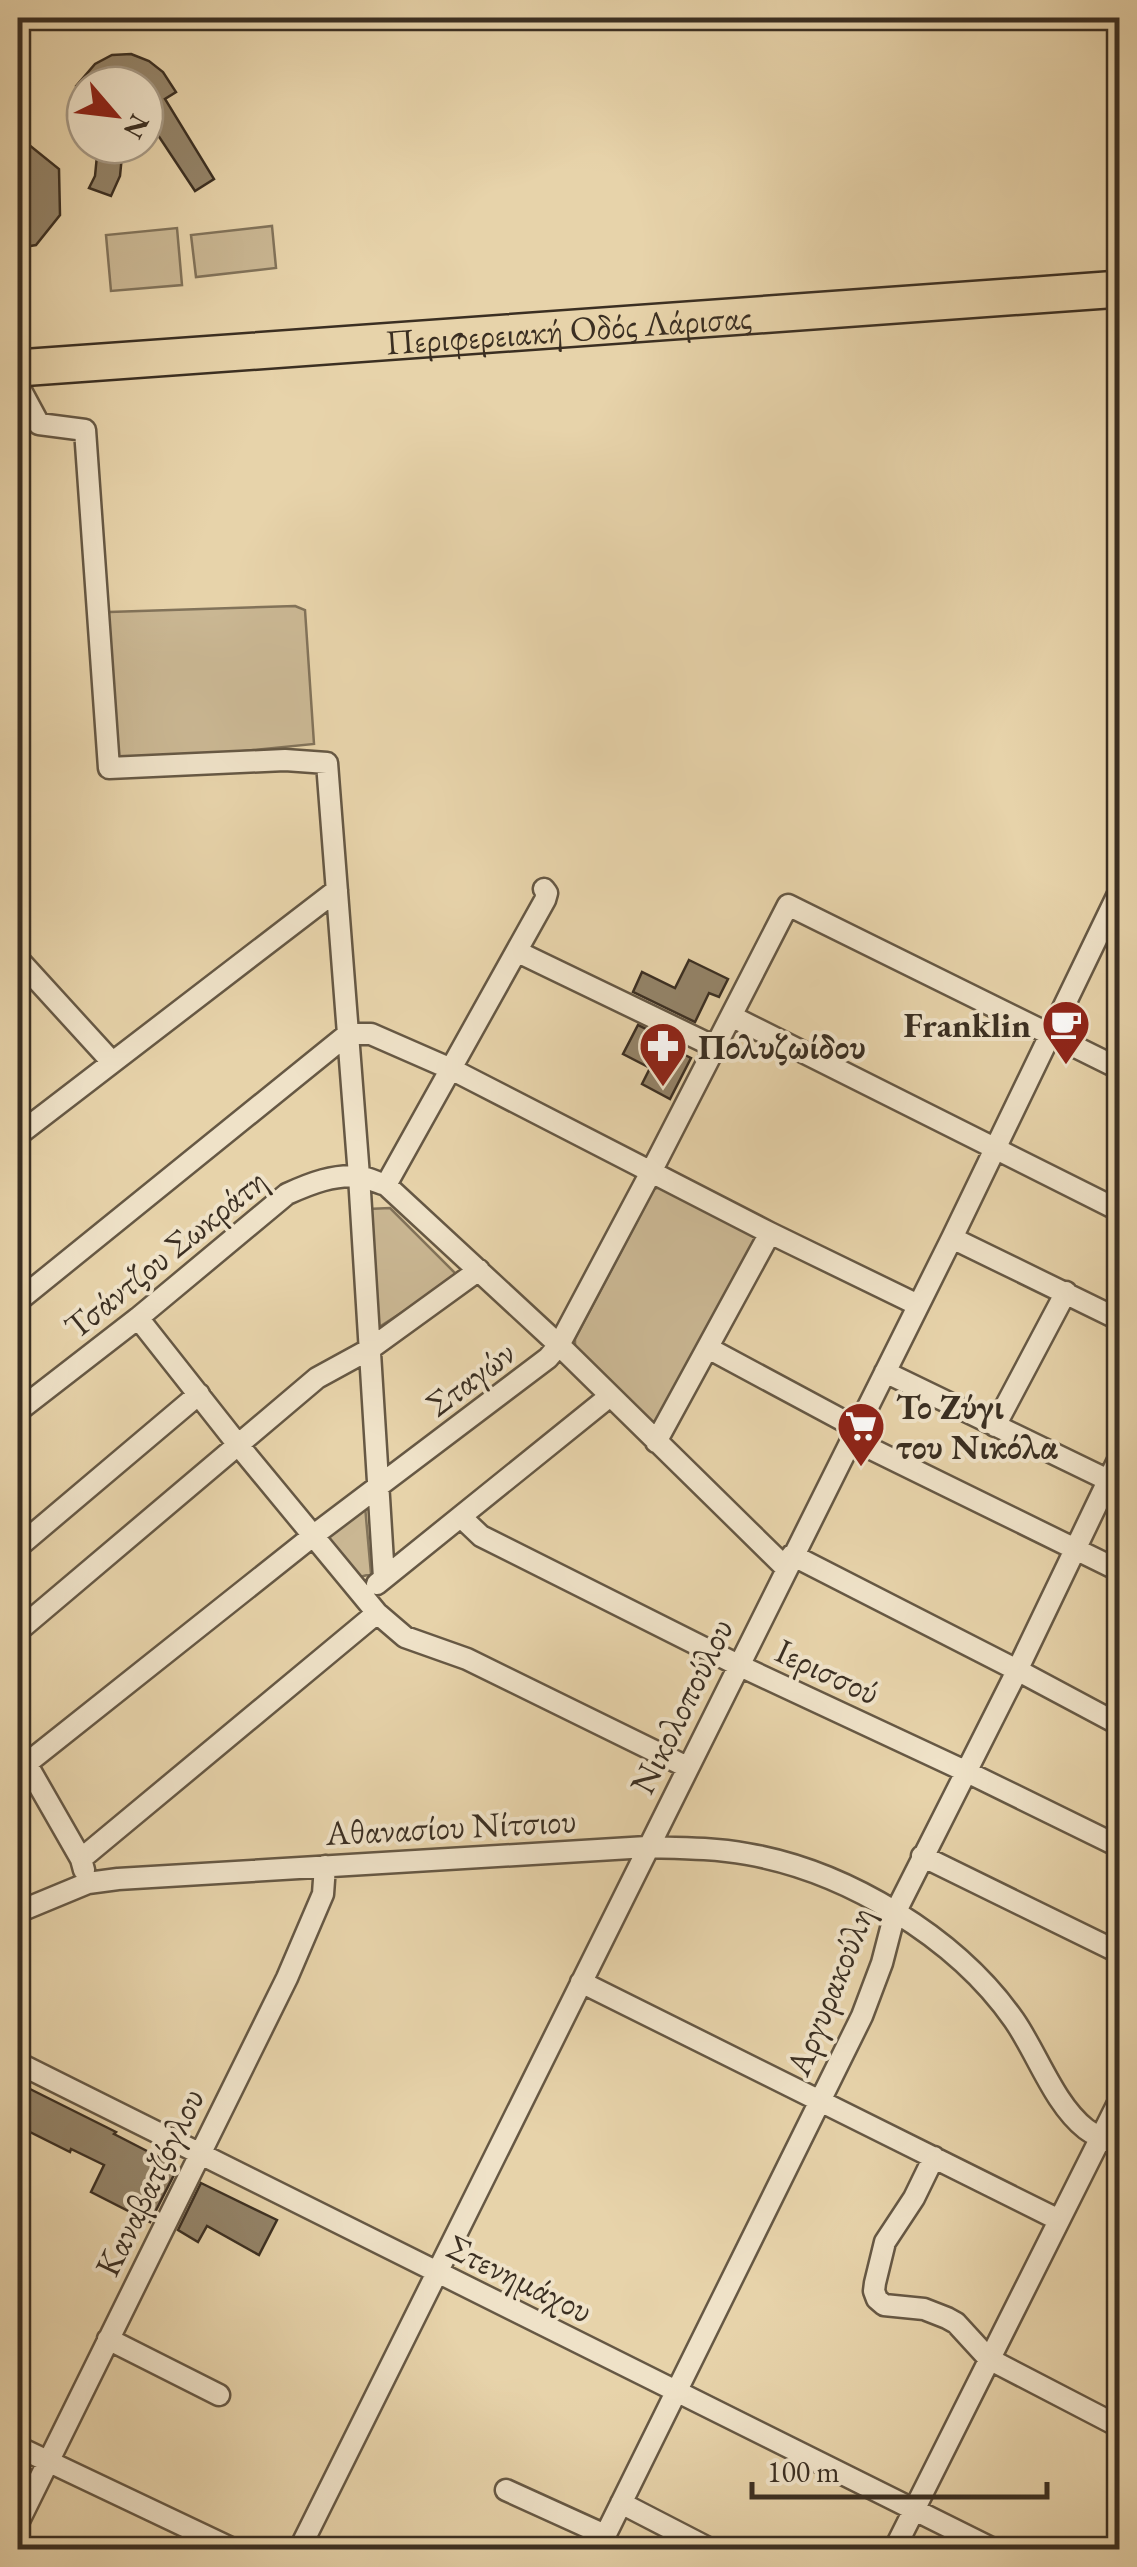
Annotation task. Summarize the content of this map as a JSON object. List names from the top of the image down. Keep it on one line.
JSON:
{"streets":{"highway":["Περιφερειακή Οδός Λάρισας"],"street":["Τσάντζου Σωκράτη","Σταγών","Ιερισσού","Νικολοπούλου","Αθανασίου Νίτσιου","Αργυρακούλη","Καναβατζόγλου","Στενημάχου"]},"crossings":[["Σταγών","Νικολοπούλου"],["Ιερισσού","Νικολοπούλου"],["Ιερισσού","Αργυρακούλη"],["Νικολοπούλου","Αθανασίου Νίτσιου"],["Νικολοπούλου","Στενημάχου"],["Αθανασίου Νίτσιου","Αργυρακούλη"],["Αθανασίου Νίτσιου","Καναβατζόγλου"],["Αργυρακούλη","Στενημάχου"],["Καναβατζόγλου","Στενημάχου"]],"places":{"cafe":["Franklin"],"pharmacy":["Πολυζωίδου"],"supermarket":["Το Ζύγι του Νικόλα"]},"scale_bar":"100 m","north":"bottom right"}
